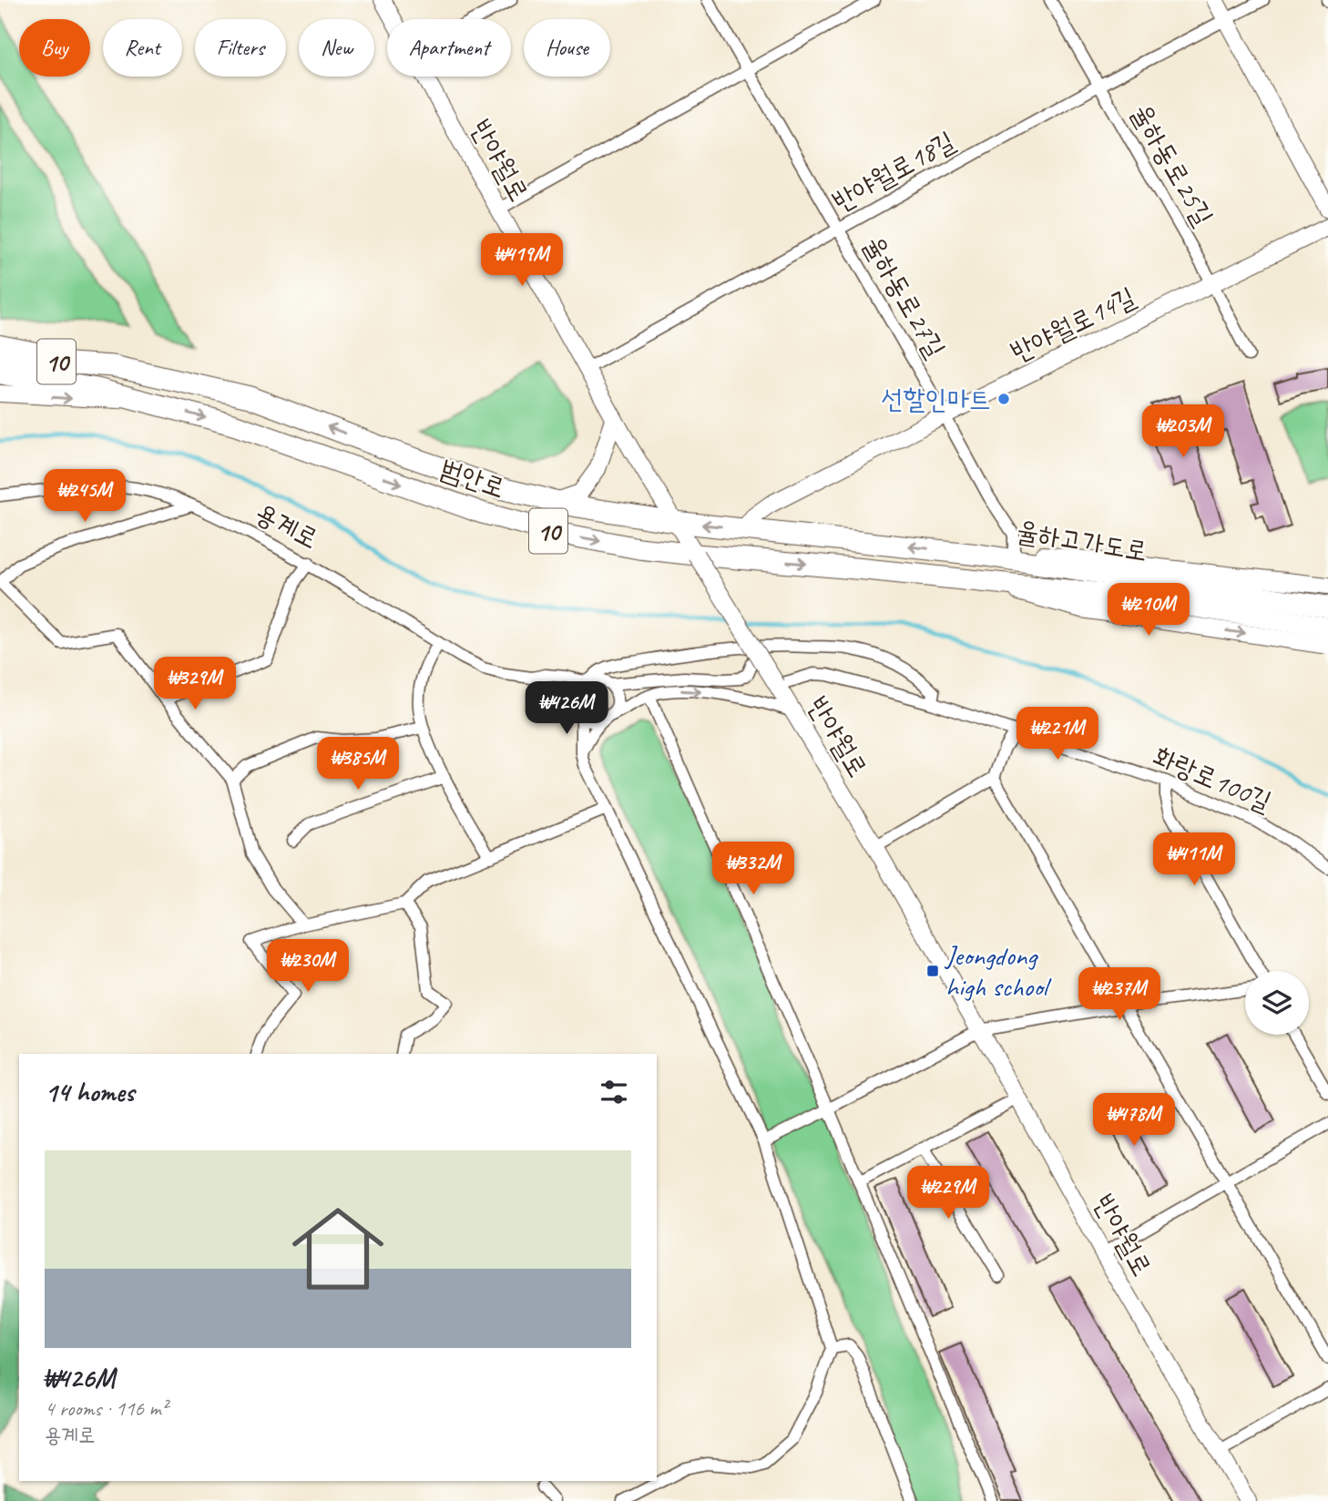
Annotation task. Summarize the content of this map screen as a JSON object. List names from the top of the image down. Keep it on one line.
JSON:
{"streets":{"highway":["10","범안로","율하고가도로"],"main road":["반야월로","반야월로14길"],"street":["율하동로25길","반야월로18길","율하동로27길","용계로","화랑로100길"]},"crossings":[["반야월로","반야월로18길"],["반야월로","범안로"],["반야월로","화랑로100길"],["율하동로25길","반야월로18길"],["율하동로25길","반야월로14길"],["반야월로18길","율하동로27길"],["율하동로27길","반야월로14길"],["반야월로14길","범안로"],["범안로","율하고가도로"]],"places":{"other":["선할인마트"],"transit":["Jeongdong high school"]},"page":{"chip":["Buy","Rent","Filters","New","Apartment","House"],"price":["₩419M","₩203M","₩245M","₩210M","₩329M","₩426M","₩221M","₩385M","₩411M","₩332M","₩230M","₩237M","₩478M","₩229M"],"heading":"14 homes","list":[{"name":"₩426M","note":"4 rooms · 116 m² · 용계로"}]}}
